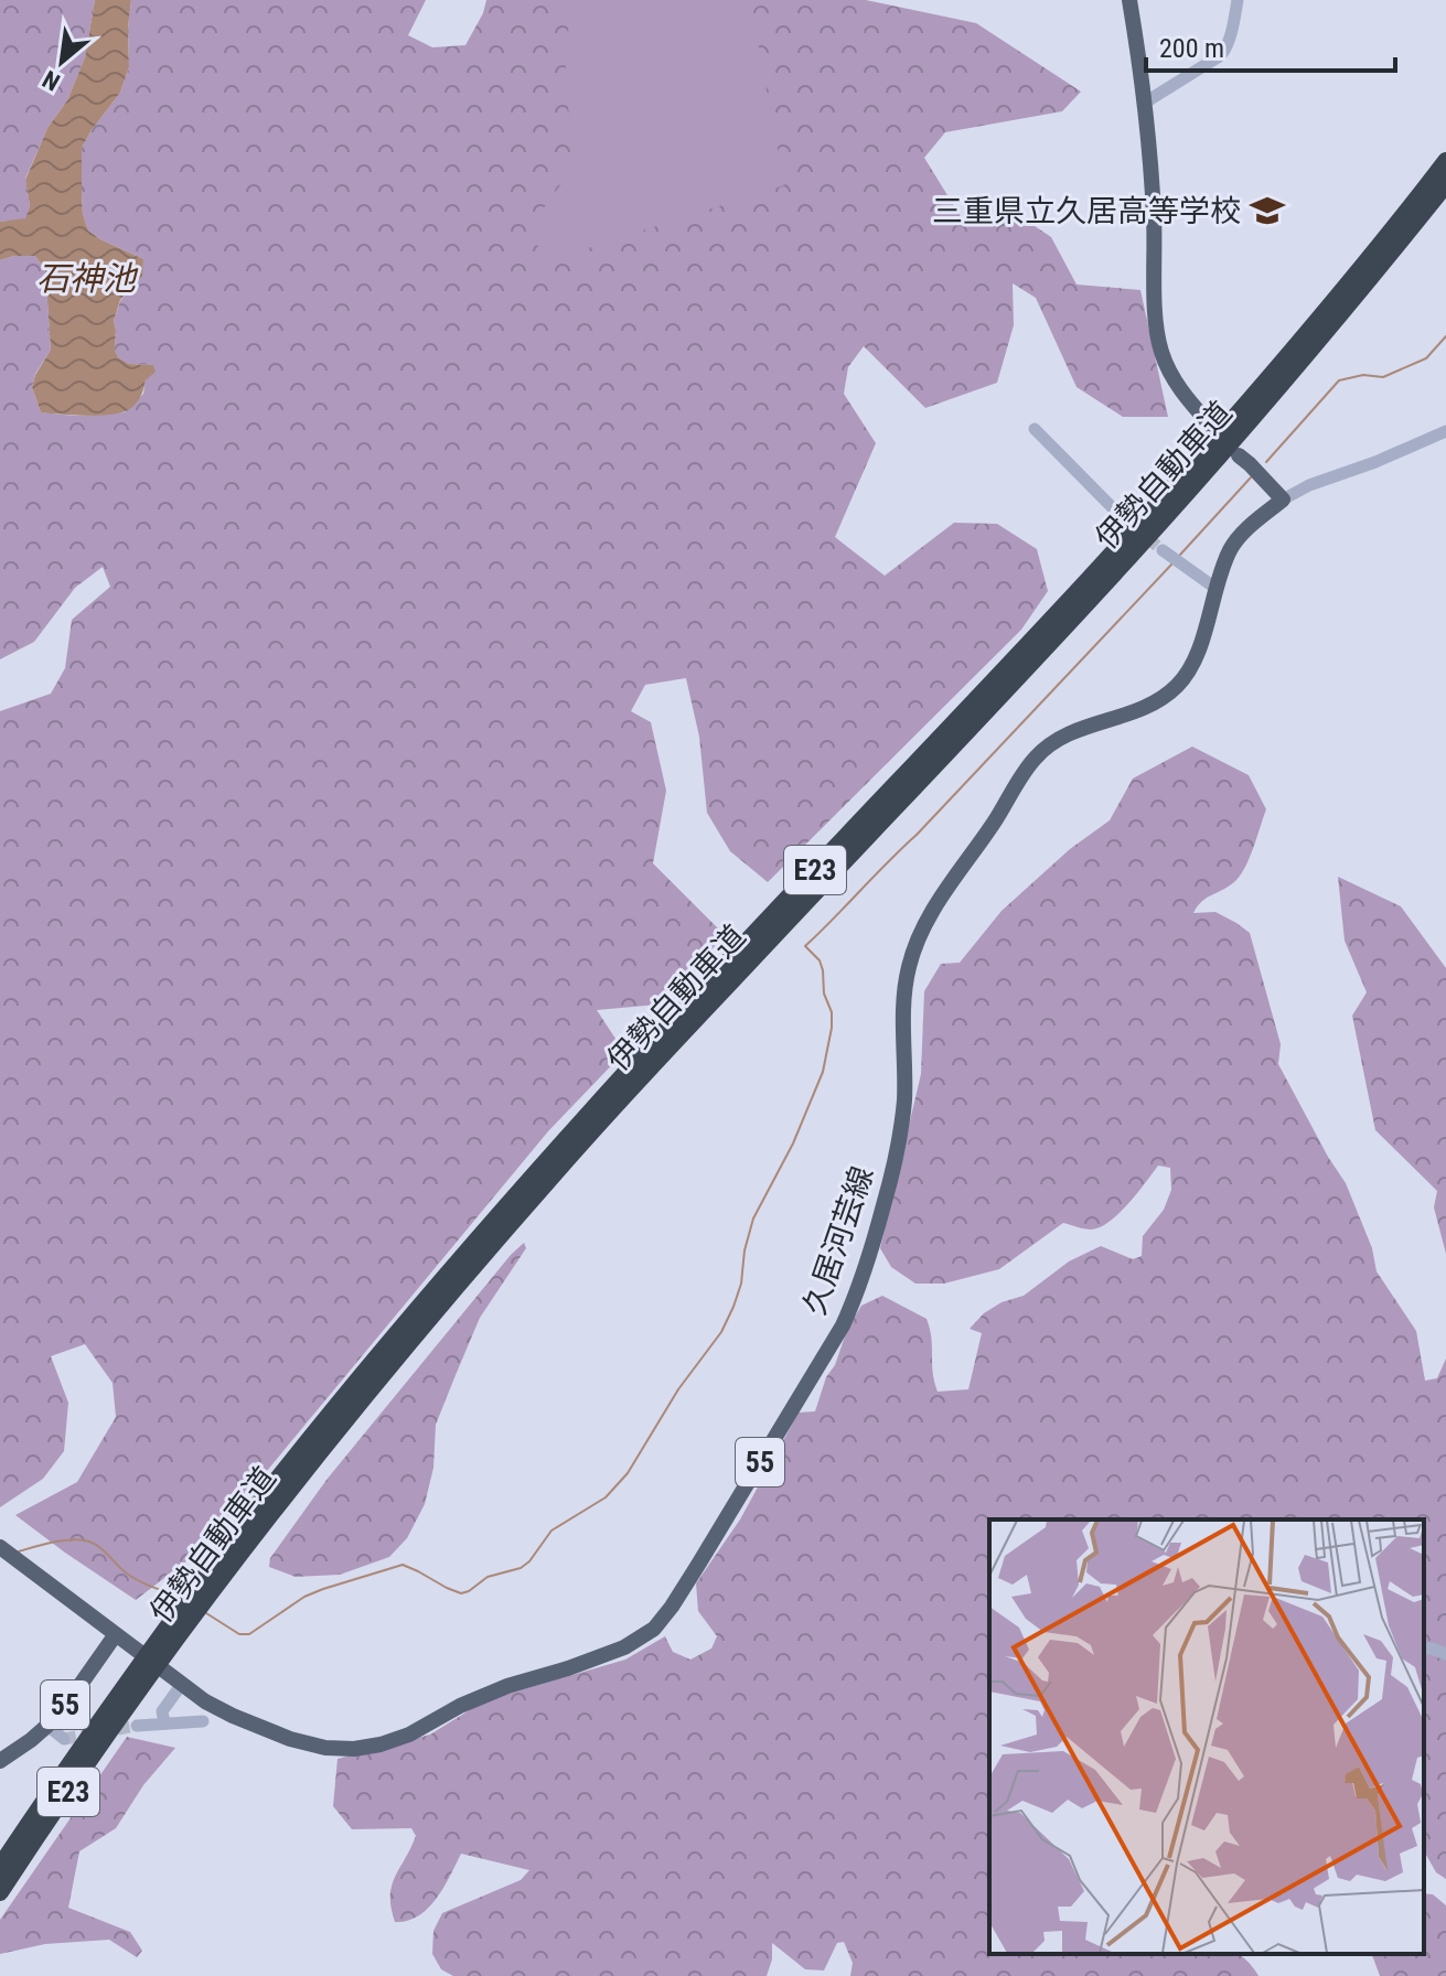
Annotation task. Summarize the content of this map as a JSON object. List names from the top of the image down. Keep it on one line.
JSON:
{"streets":{"highway":["伊勢自動車道","E23"],"main road":["久居河芸線","55"]},"crossings":[["久居河芸線","55"]],"water":["石神池"],"places":{"school or university":["三重県立久居高等学校"]},"scale_bar":"200 m","north":"bottom left"}
